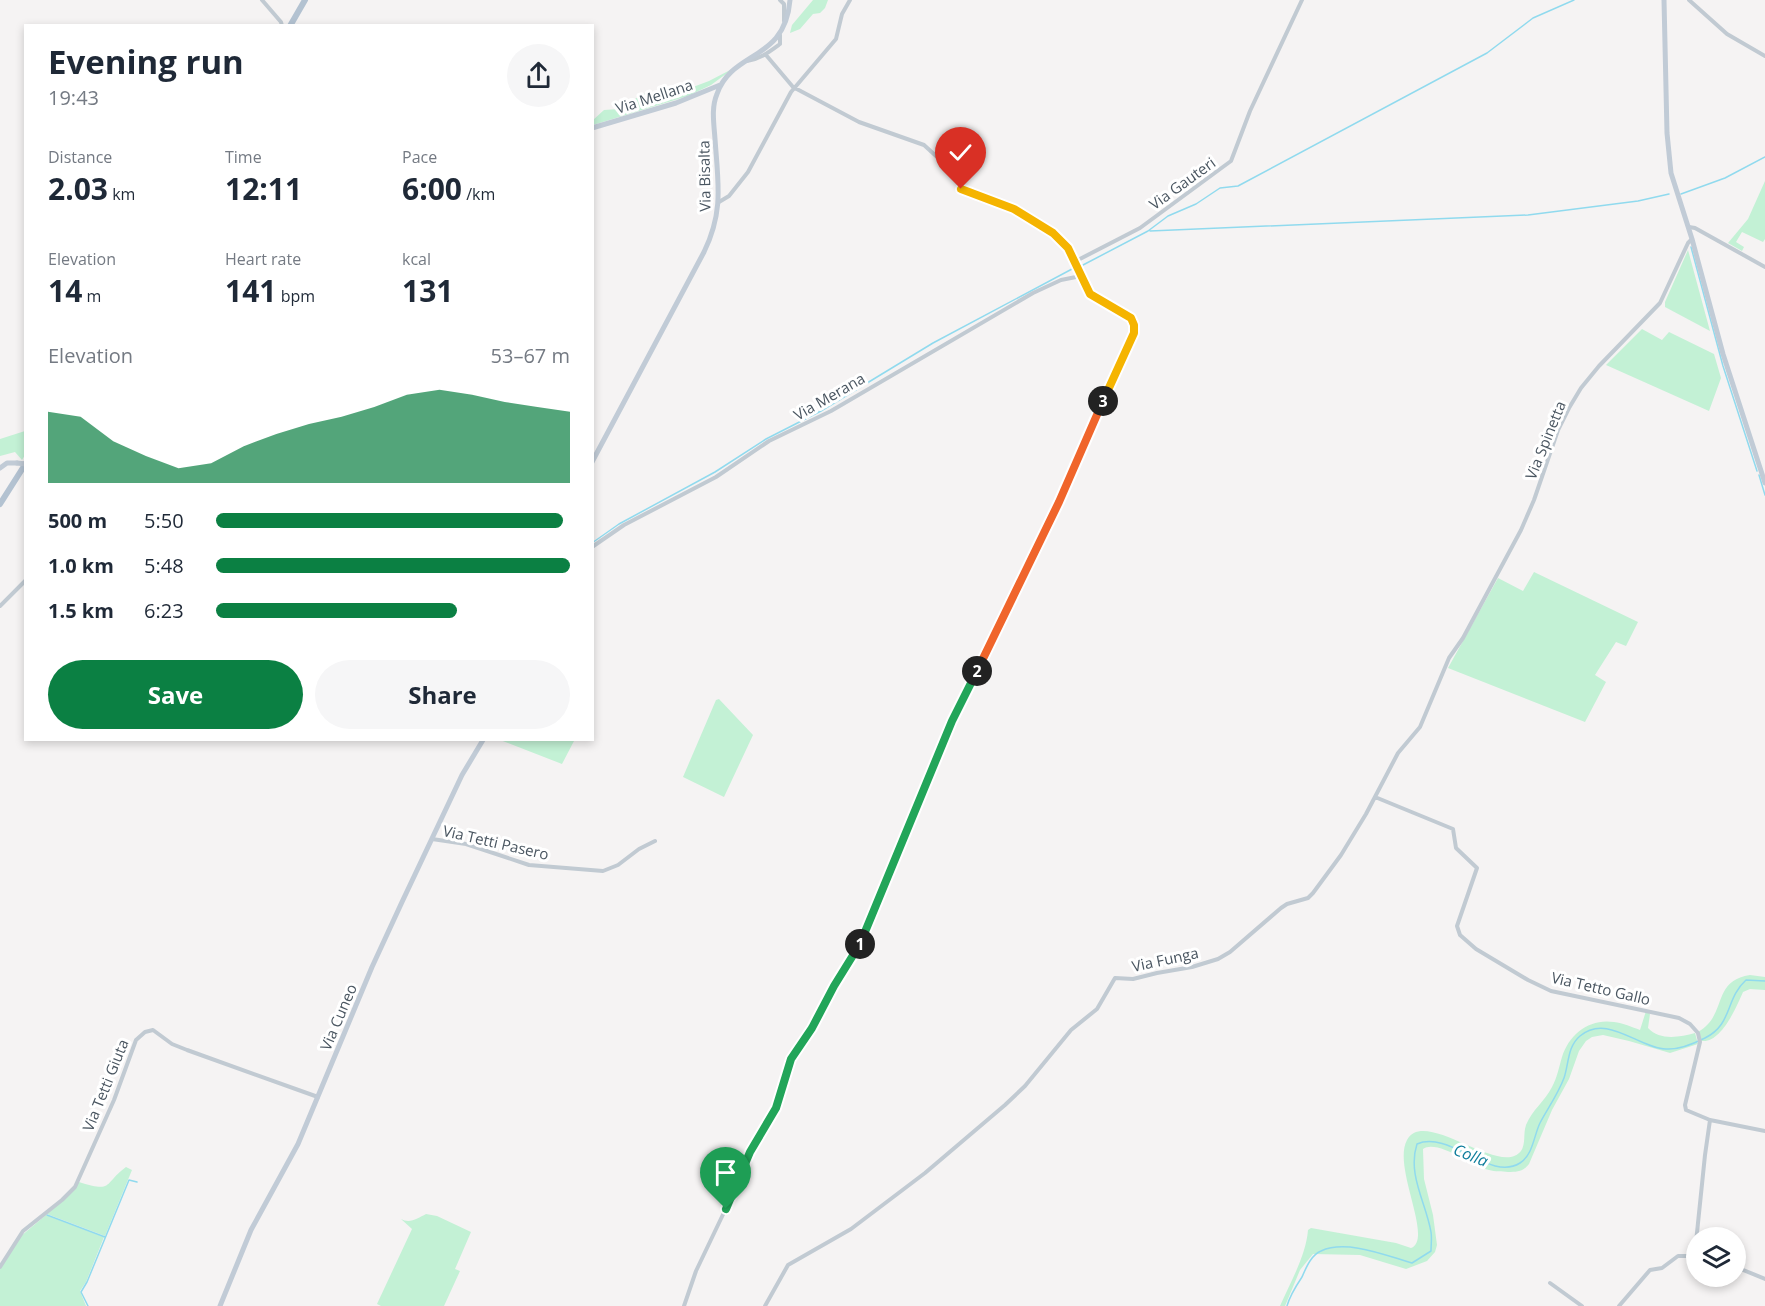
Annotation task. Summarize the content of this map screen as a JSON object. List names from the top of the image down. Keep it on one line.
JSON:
{"streets":{"street":["Via Mellana","Via Bisalta","Via Gauteri","Via Merana","Via Spinetta","Via Tetti Pasero","Via Funga","Via Tetto Gallo","Via Cuneo","Via Tetti Giuta"]},"crossings":[["Via Mellana","Via Bisalta"],["Via Spinetta","Via Funga"],["Via Tetti Pasero","Via Cuneo"],["Via Funga","Via Tetto Gallo"],["Via Cuneo","Via Tetti Giuta"]],"water":["Colla"],"page":{"heading":["Evening run","19:43"],"stats":[["Distance","2.03 km"],["Time","12:11"],["Pace","6:00 /km"],["Elevation","14 m"],["Heart rate","141 bpm"],["kcal","131"]],"chart":["Elevation","53–67 m"],"pins":["3","2","1"],"list":[{"name":"500 m","note":"5:50"},{"name":"1.0 km","note":"5:48"},{"name":"1.5 km","note":"6:23"}],"buttons":["Save","Share"]}}
